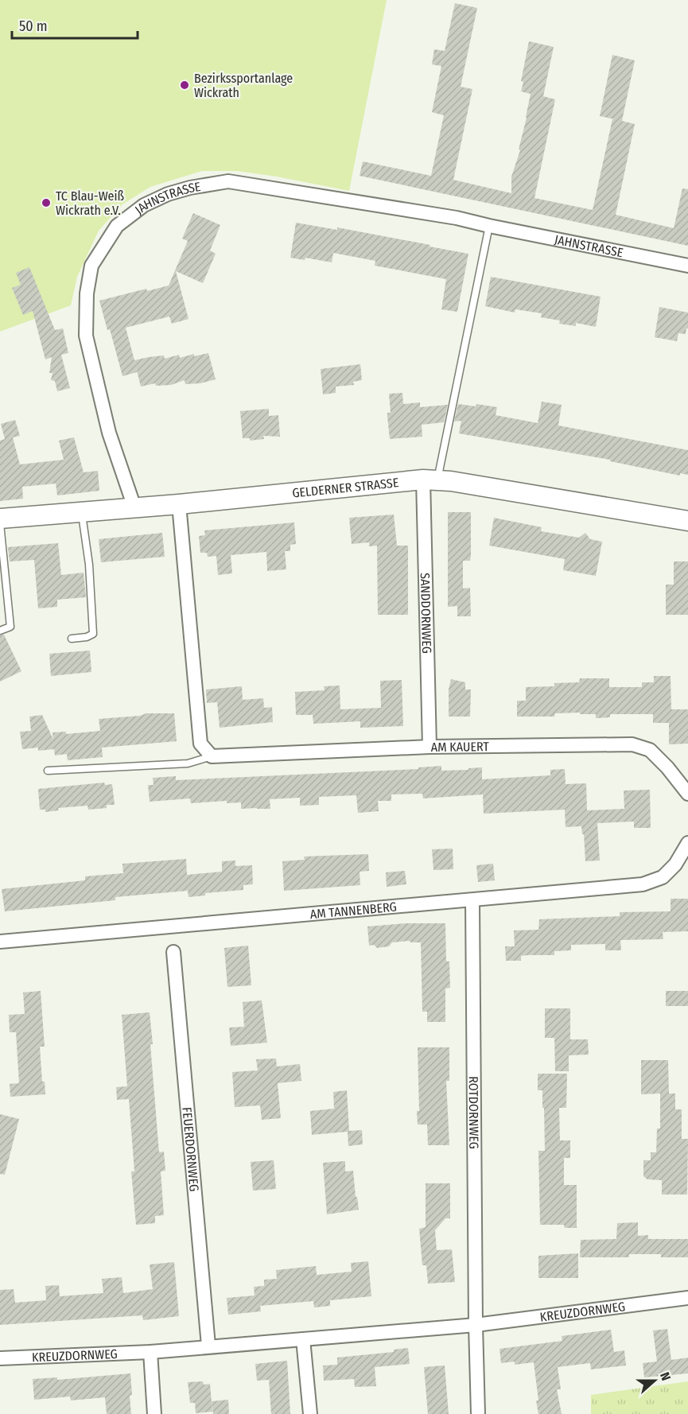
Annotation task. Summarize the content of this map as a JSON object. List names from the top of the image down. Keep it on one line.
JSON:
{"streets":{"main road":["GELDERNER STRASSE"],"street":["JAHNSTRASSE","SANDDORNWEG","AM KAUERT","AM TANNENBERG","ROTDORNWEG","FEUERDORNWEG","KREUZDORNWEG"]},"crossings":[["JAHNSTRASSE","GELDERNER STRASSE"],["GELDERNER STRASSE","SANDDORNWEG"],["SANDDORNWEG","AM KAUERT"],["AM TANNENBERG","ROTDORNWEG"],["ROTDORNWEG","KREUZDORNWEG"],["FEUERDORNWEG","KREUZDORNWEG"]],"places":["Bezirkssportanlage Wickrath","TC Blau-Weiß Wickrath e.V."],"scale_bar":"50 m","north":"right"}
